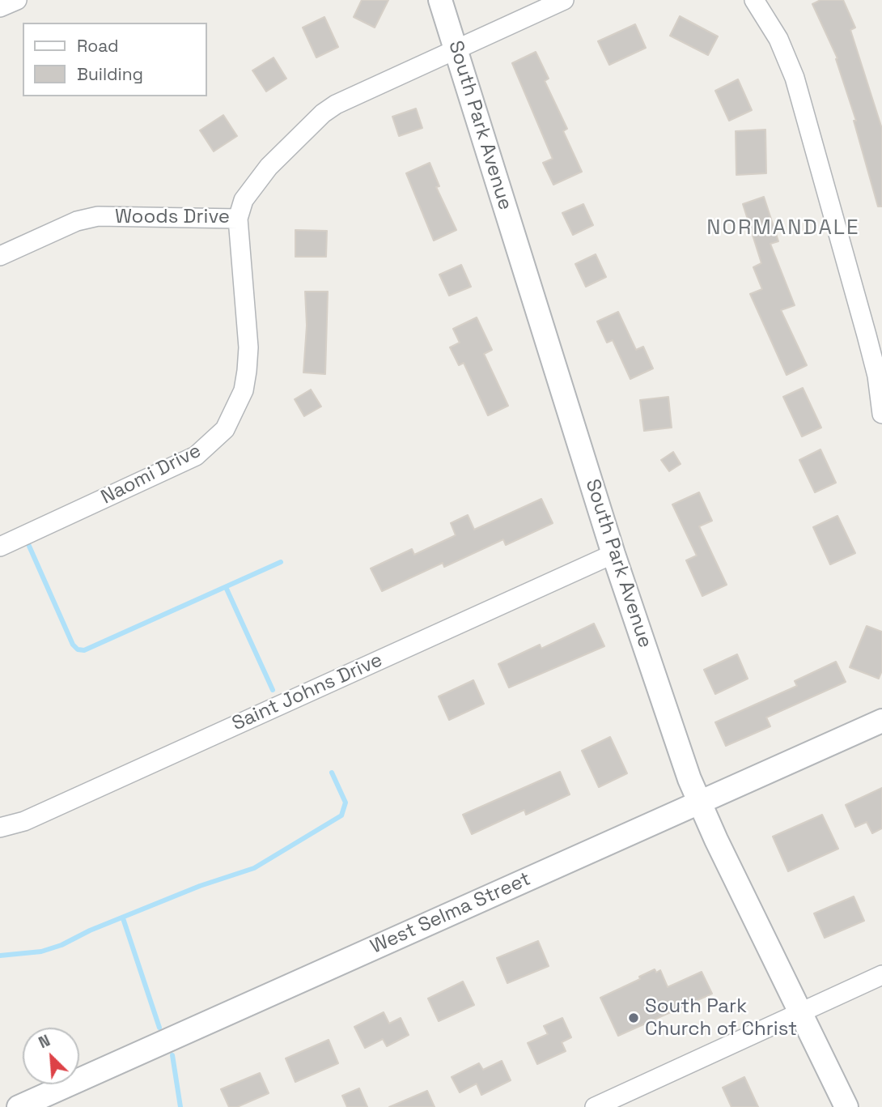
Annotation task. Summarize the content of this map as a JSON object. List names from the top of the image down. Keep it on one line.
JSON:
{"streets":{"street":["South Park Avenue","Woods Drive","Naomi Drive","Saint Johns Drive","West Selma Street"]},"crossings":[["South Park Avenue","Woods Drive"],["South Park Avenue","Saint Johns Drive"],["South Park Avenue","West Selma Street"],["Woods Drive","Naomi Drive"]],"districts":["NORMANDALE"],"places":["South Park Church of Christ"],"legend":["Road","Building"],"north":"top left"}
